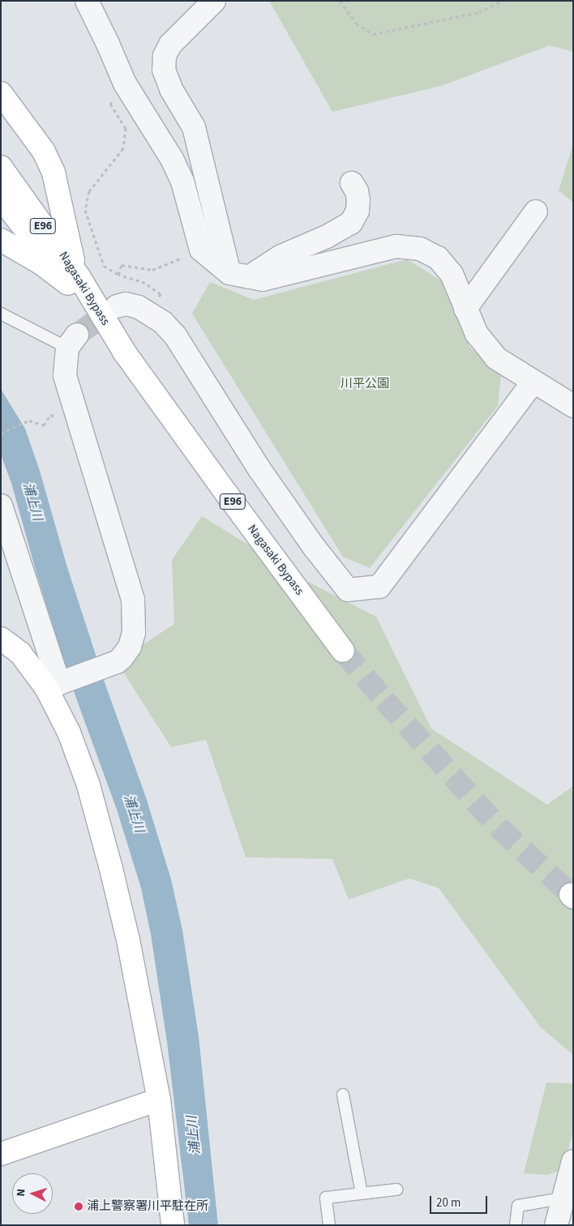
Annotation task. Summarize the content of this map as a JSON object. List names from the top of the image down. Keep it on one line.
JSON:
{"streets":{"main road":["E96","Nagasaki Bypass"]},"water":["浦上川"],"parks":["川平公園"],"places":["浦上警察署川平駐在所"],"scale_bar":"20 m","north":"left"}
